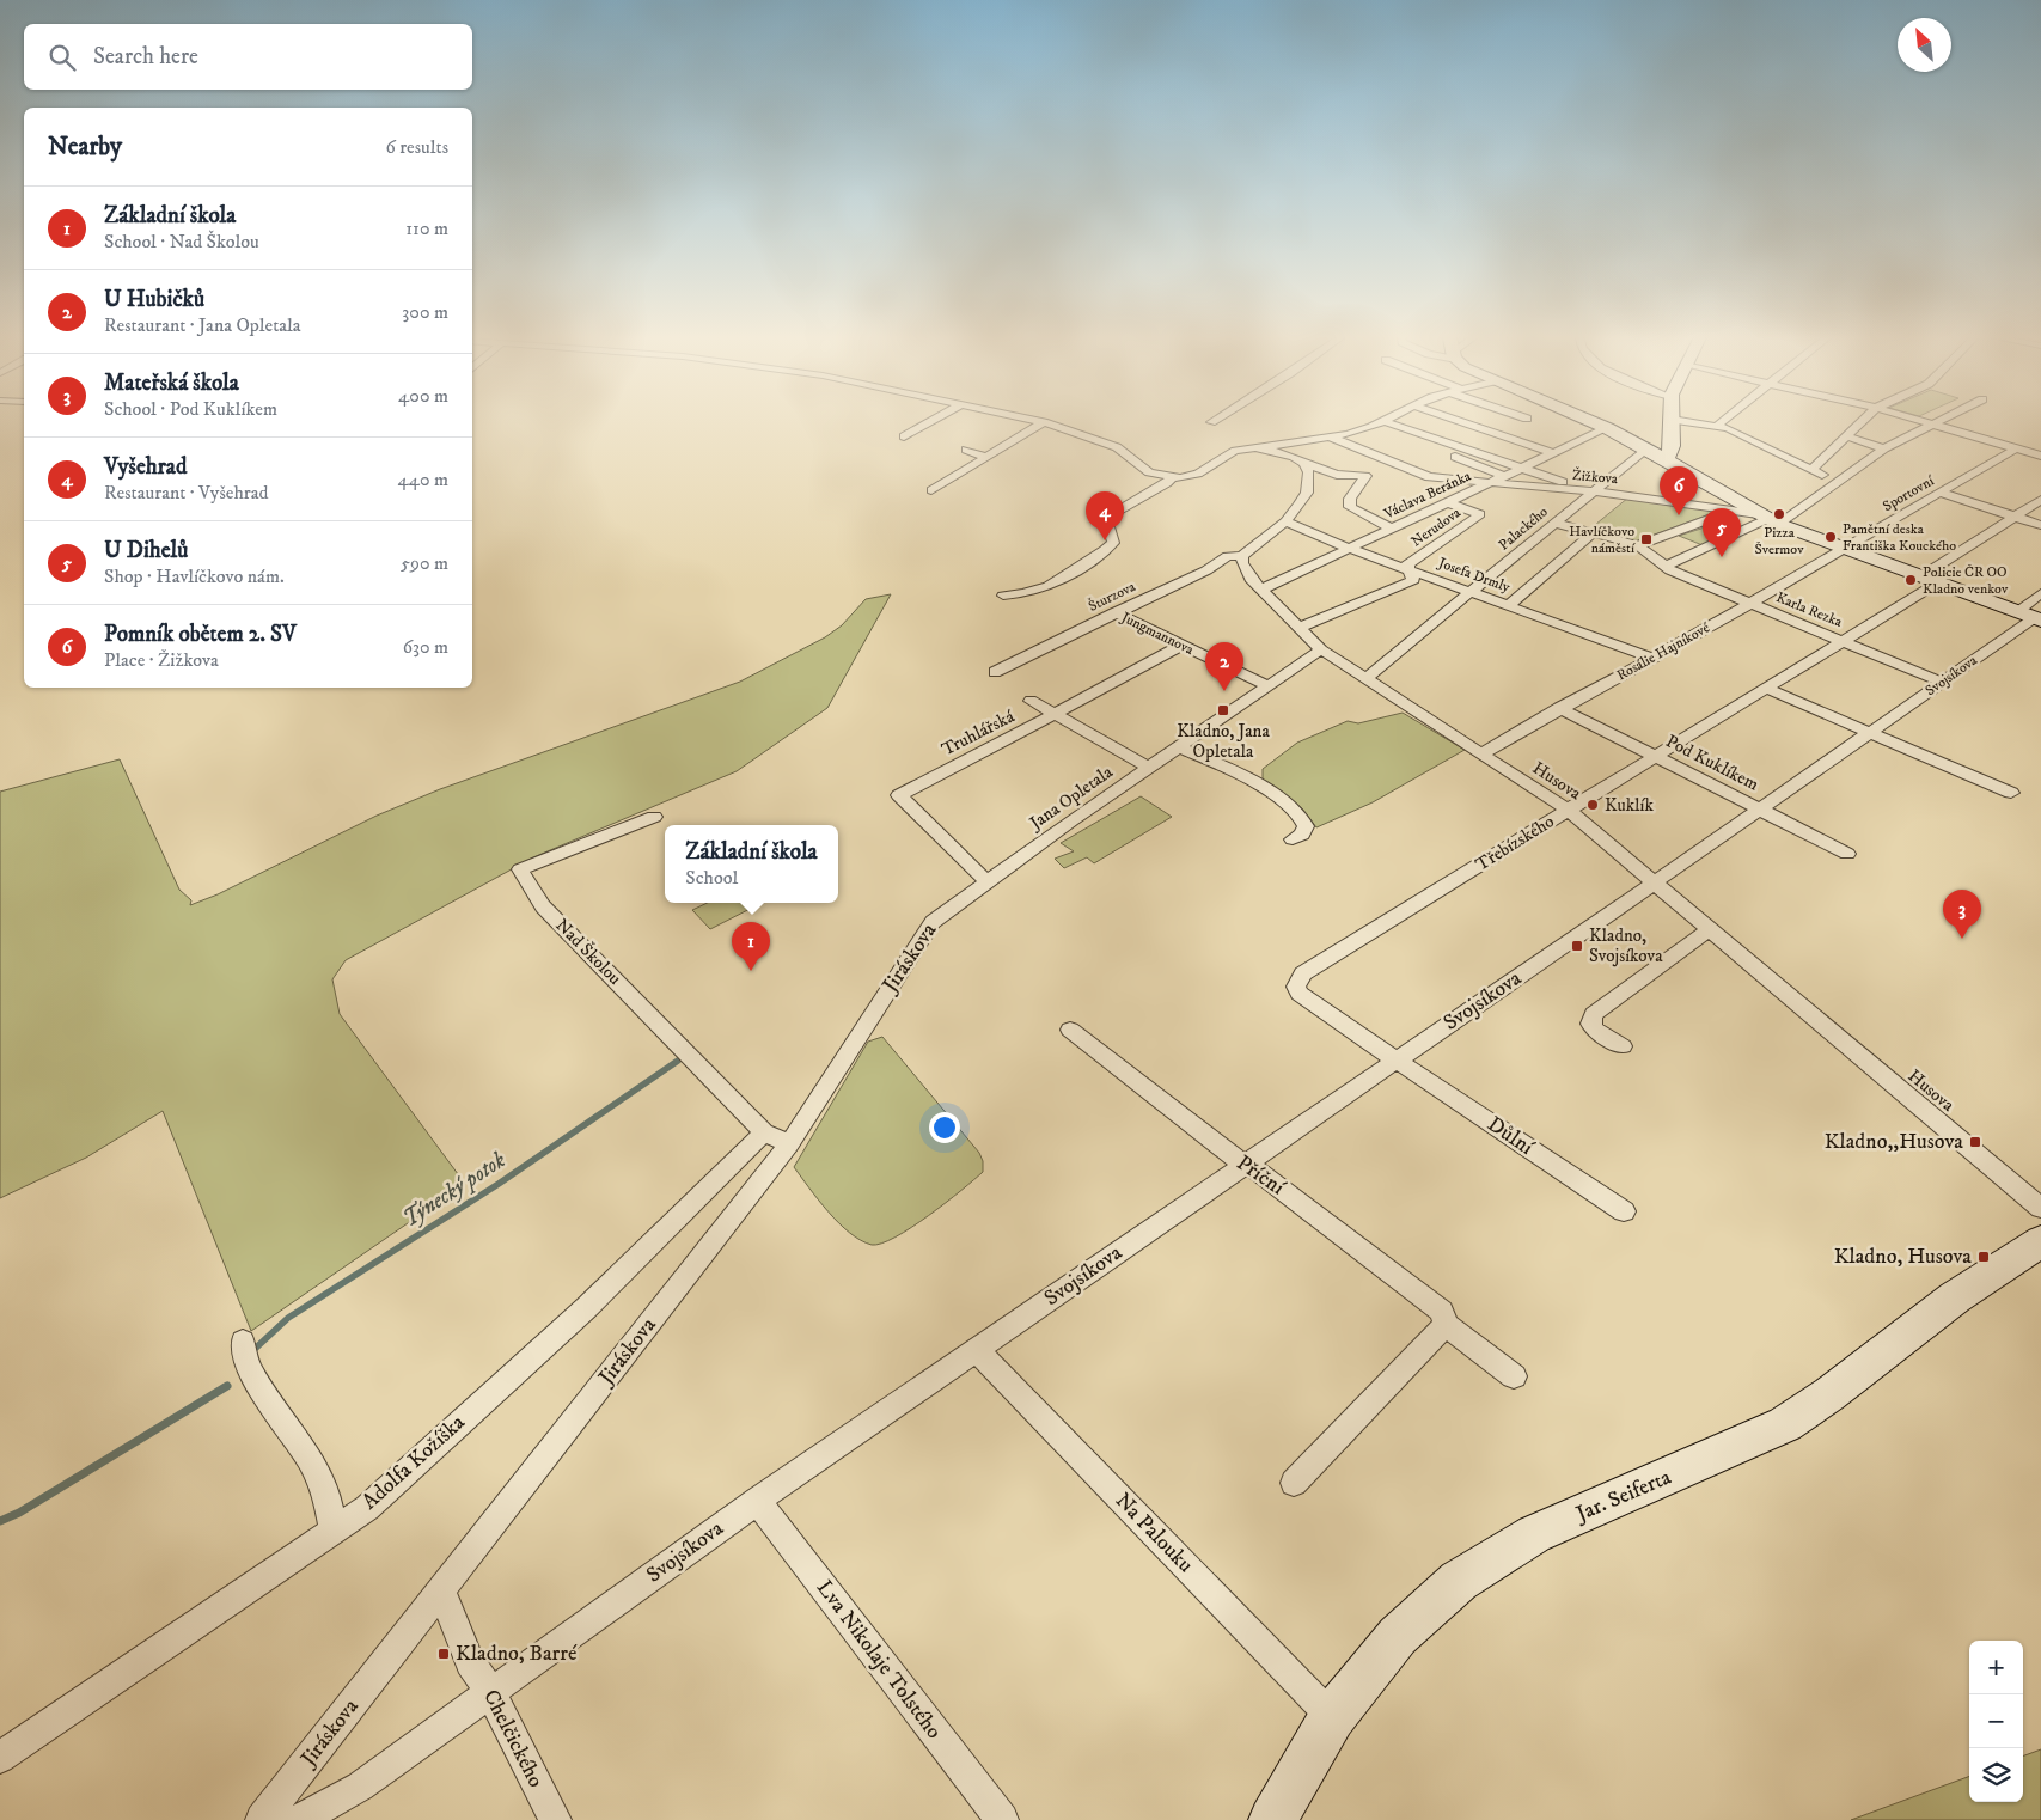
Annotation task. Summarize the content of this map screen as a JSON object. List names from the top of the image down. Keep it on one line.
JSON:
{"streets":{"street":["Žižkova","Sportovní","Václava Beránka","Nerudova","Palackého","Josefa Drmly","Šturzova","Karla Rezka","Jungmannova","Rosálie Hajníkové","Svojsíkova","Truhlářská","Pod Kuklíkem","Husova","Jana Opletala","Třebízského","Nad Školou","Jiráskova","Důlní","Příční","Adolfa Kožíška","Jar. Seiferta","Na Palouku","Lva Nikolaje Tolstého","Chelčického"]},"crossings":[["Žižkova","Václava Beránka"],["Žižkova","Palackého"],["Sportovní","Rosálie Hajníkové"],["Václava Beránka","Nerudova"],["Václava Beránka","Josefa Drmly"],["Václava Beránka","Husova"],["Nerudova","Josefa Drmly"],["Nerudova","Husova"],["Palackého","Josefa Drmly"],["Palackého","Husova"],["Josefa Drmly","Rosálie Hajníkové"],["Šturzova","Jungmannova"],["Šturzova","Husova"],["Karla Rezka","Rosálie Hajníkové"],["Karla Rezka","Svojsíkova"],["Karla Rezka","Třebízského"],["Jungmannova","Truhlářská"],["Jungmannova","Jana Opletala"],["Rosálie Hajníkové","Pod Kuklíkem"],["Rosálie Hajníkové","Husova"],["Svojsíkova","Pod Kuklíkem"],["Svojsíkova","Husova"],["Svojsíkova","Třebízského"],["Svojsíkova","Důlní"],["Svojsíkova","Příční"],["Svojsíkova","Na Palouku"],["Svojsíkova","Lva Nikolaje Tolstého"],["Svojsíkova","Chelčického"],["Truhlářská","Jana Opletala"],["Truhlářská","Jiráskova"],["Pod Kuklíkem","Třebízského"],["Husova","Jana Opletala"],["Husova","Třebízského"],["Jana Opletala","Jiráskova"],["Třebízského","Důlní"],["Nad Školou","Adolfa Kožíška"],["Jiráskova","Chelčického"],["Jar. Seiferta","Na Palouku"]],"water":["Týnecký potok"],"places":{"other":["Pizza Švermov","Pamětní deska Františka Kouckého","Policie ČR OO Kladno venkov","Kuklík"],"transit":["Havlíčkovo náměstí","Kladno, Jana Opletala","Kladno, Svojsíkova","Kladno,,Husova","Kladno, Husova","Kladno, Barré"]},"north":"top left","page":{"search":"Search here","heading":["Nearby","6 results"],"list":[{"mark":"1","name":"Základní škola","note":"School · Nad Školou","value":"110 m"},{"mark":"2","name":"U Hubičků","note":"Restaurant · Jana Opletala","value":"300 m"},{"mark":"3","name":"Mateřská škola","note":"School · Pod Kuklíkem","value":"400 m"},{"mark":"4","name":"Vyšehrad","note":"Restaurant · Vyšehrad","value":"440 m"},{"mark":"5","name":"U Dihelů","note":"Shop · Havlíčkovo nám.","value":"590 m"},{"mark":"6","name":"Pomník obětem 2. SV","note":"Place · Žižkova","value":"630 m"}],"pins":["6","4","5","2","3","1"],"popup":["Základní škola","School"],"map_buttons":["+","−"]}}
